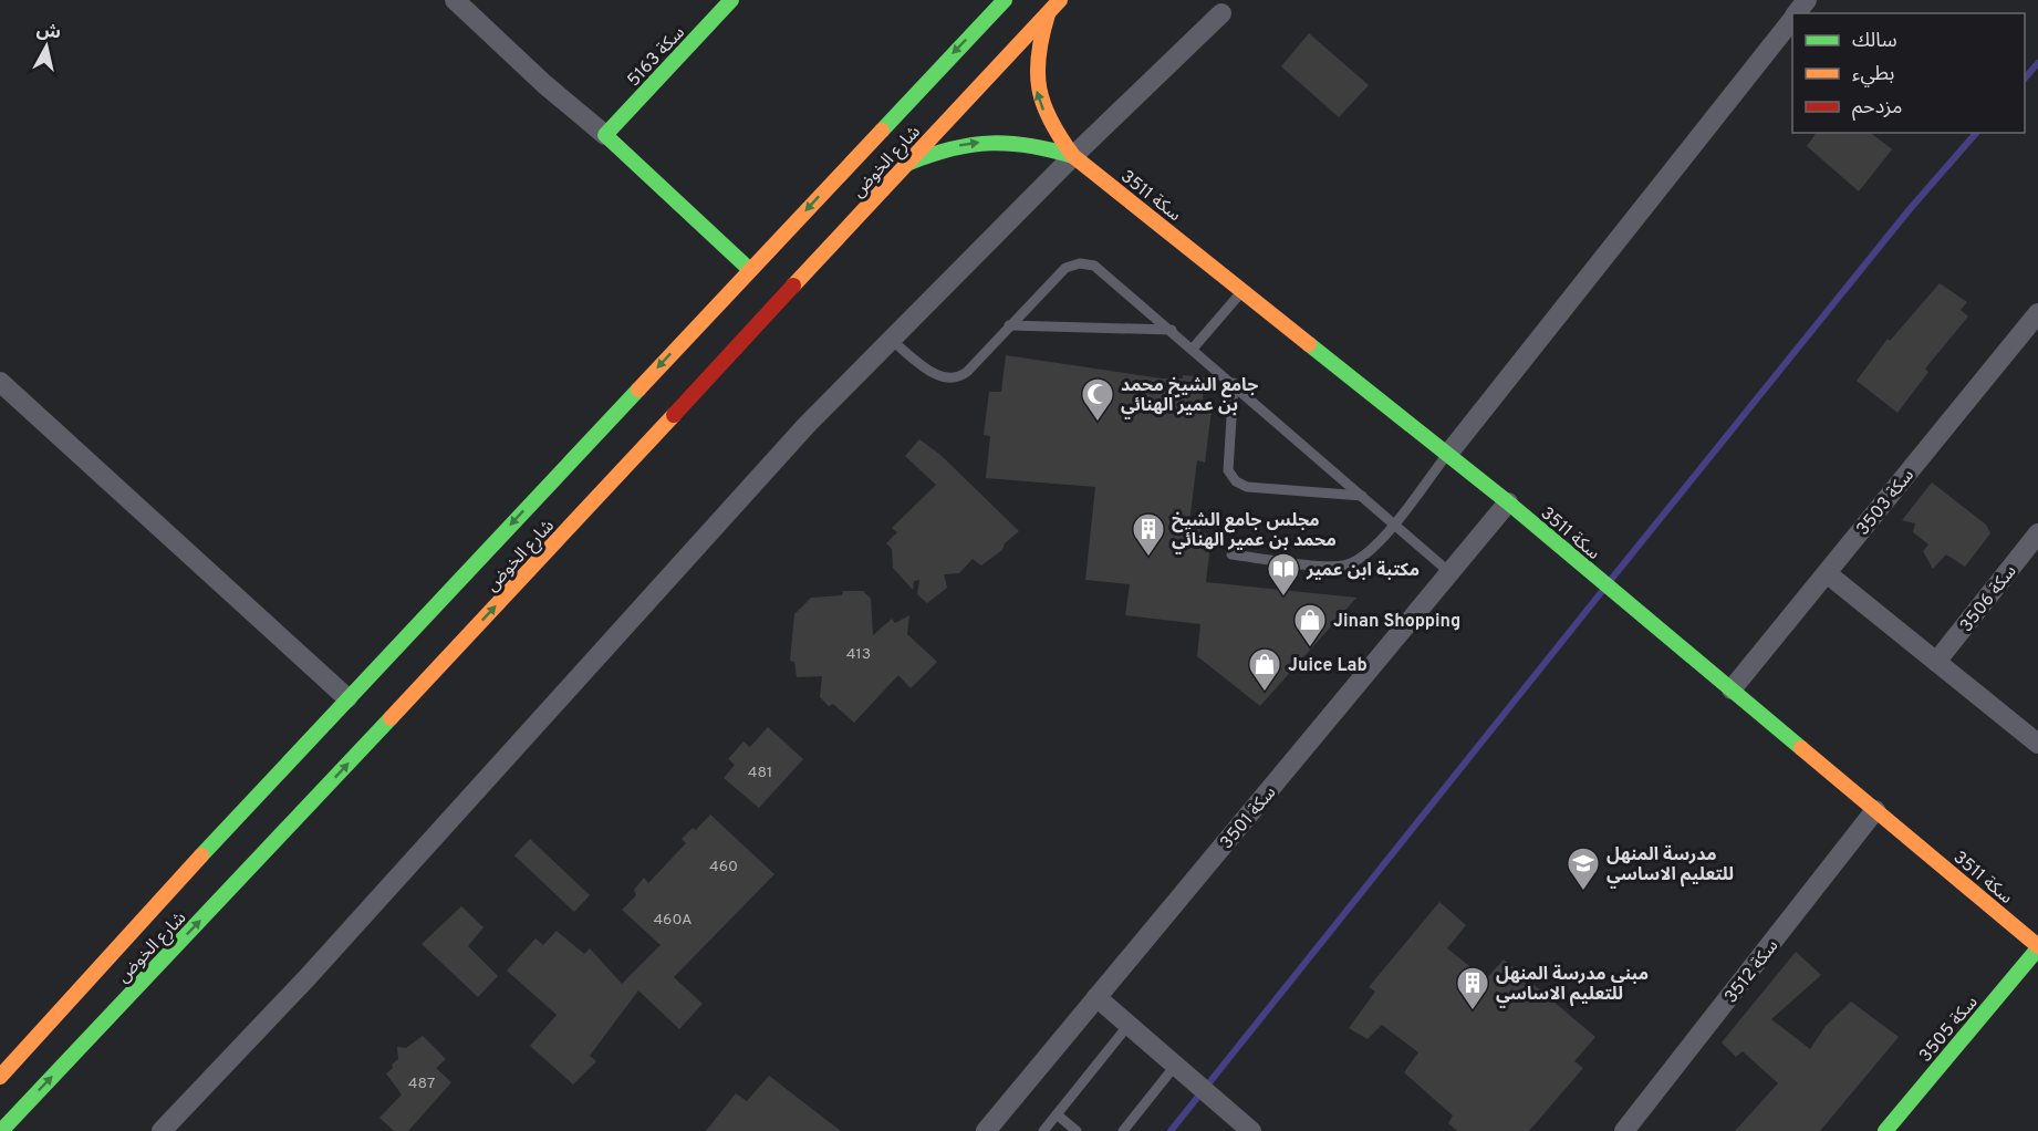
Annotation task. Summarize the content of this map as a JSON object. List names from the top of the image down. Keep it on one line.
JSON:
{"streets":{"main road":["سكة 5163","شارع الخوض","سكة 3511","سكة 3505"],"street":["سكة 3503","سكة 3506","سكة 3501","سكة 3512"]},"crossings":[["سكة 3511","سكة 3503"],["سكة 3511","سكة 3501"],["سكة 3511","سكة 3512"],["سكة 3511","سكة 3505"]],"places":{"mosque":["جامع الشيخ محمد بن عمير الهنائي"],"building":["مجلس جامع الشيخ محمد بن عمير الهنائي","مبنى مدرسة المنهل للتعليم الاساسي"],"library":["مكتبة ابن عمير"],"shop":["Jinan Shopping","Juice Lab"],"school or university":["مدرسة المنهل للتعليم الاساسي"]},"house_numbers":["413","481","460","460A","487"],"legend":["سالك","بطيء","مزدحم"],"north":"top"}
